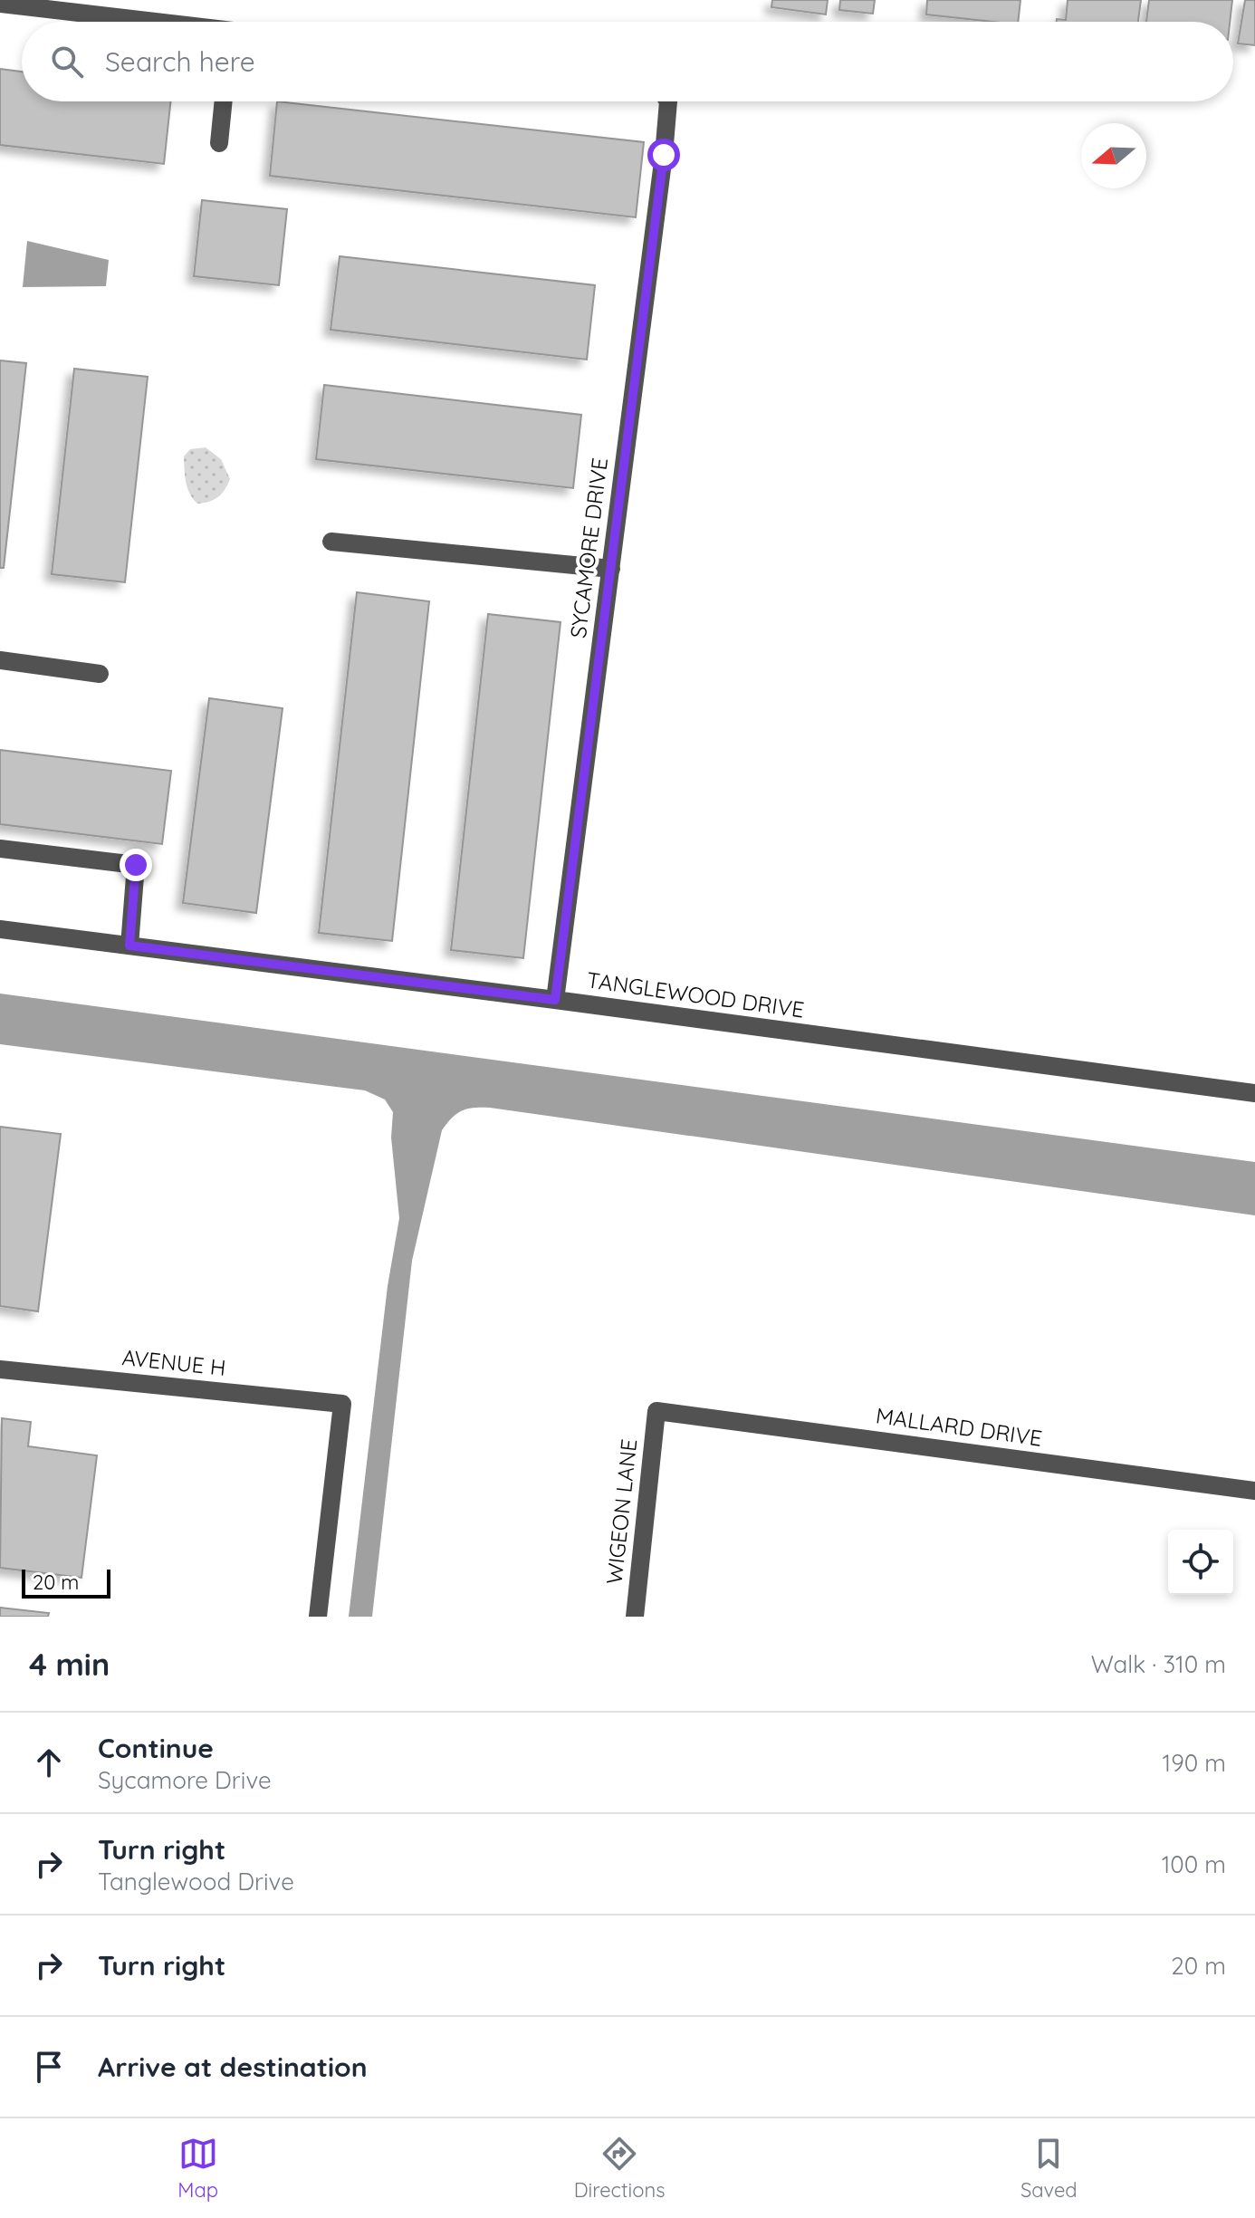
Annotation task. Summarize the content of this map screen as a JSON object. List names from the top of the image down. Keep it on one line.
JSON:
{"streets":{"street":["SYCAMORE DRIVE","TANGLEWOOD DRIVE","AVENUE H","MALLARD DRIVE","WIGEON LANE"]},"crossings":[["SYCAMORE DRIVE","TANGLEWOOD DRIVE"],["MALLARD DRIVE","WIGEON LANE"]],"scale_bar":"20 m","north":"left","page":{"search":"Search here","scale":"20 m","heading":["4 min","Walk · 310 m"],"list":[["Continue","Sycamore Drive","190 m"],["Turn right","Tanglewood Drive","100 m"],["Turn right","20 m"],"Arrive at destination"],"nav":["Map","Directions","Saved"]}}
